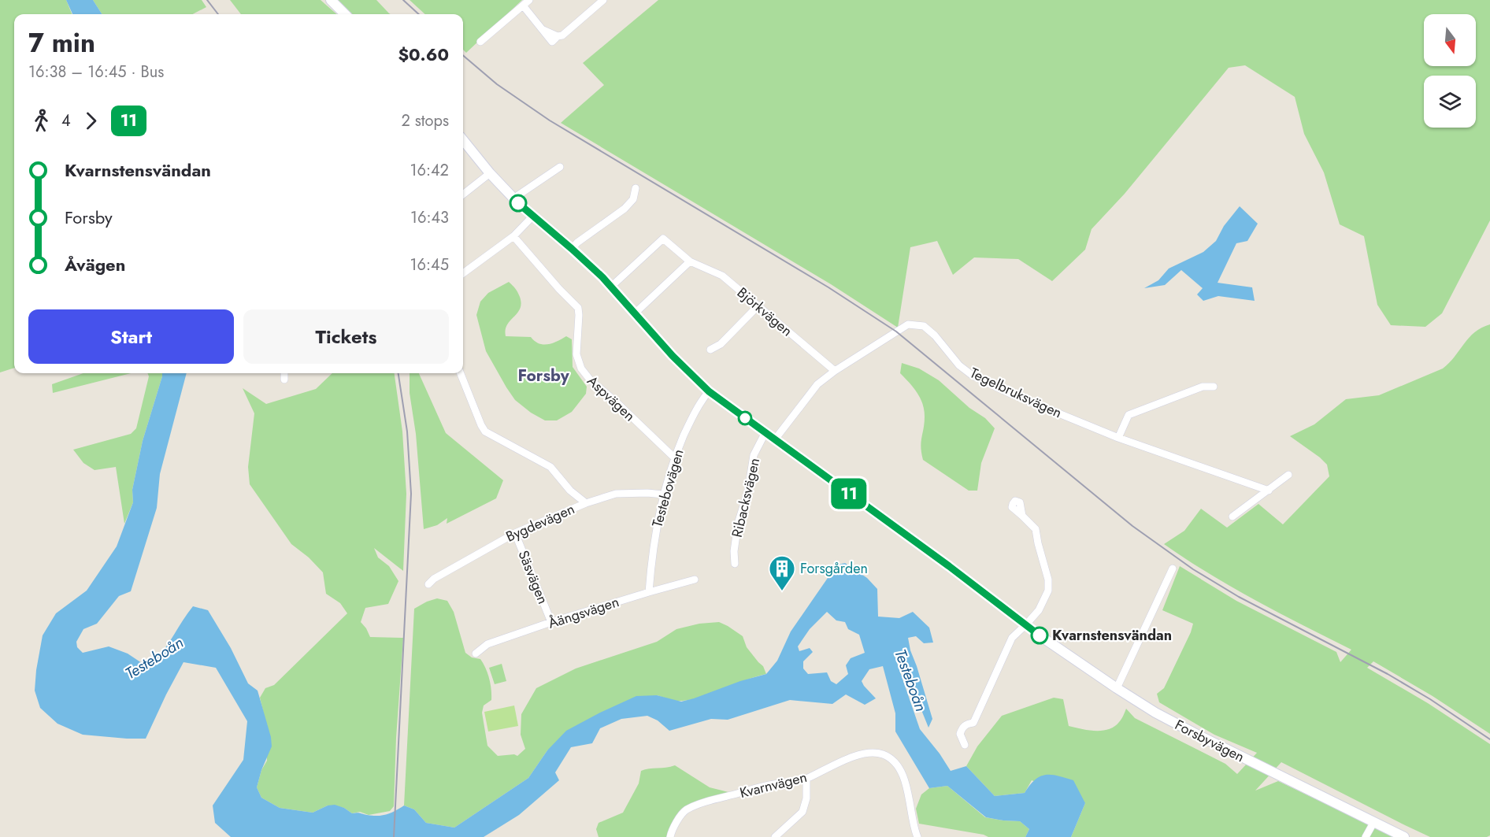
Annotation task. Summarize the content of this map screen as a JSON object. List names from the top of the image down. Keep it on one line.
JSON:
{"streets":{"street":["Björkvägen","Tegelbruksvägen","Aspvägen","Testebovägen","Ribacksvägen","Bygdevägen","Säsvägen","Åängsvägen","Forsbyvägen","Kvarnvägen"]},"crossings":[["Björkvägen","Tegelbruksvägen"],["Björkvägen","Forsbyvägen"],["Tegelbruksvägen","Forsbyvägen"],["Aspvägen","Testebovägen"],["Testebovägen","Bygdevägen"],["Testebovägen","Åängsvägen"],["Testebovägen","Forsbyvägen"],["Ribacksvägen","Forsbyvägen"],["Bygdevägen","Säsvägen"],["Säsvägen","Åängsvägen"]],"districts":["Forsby"],"water":["Testeboån"],"places":{"building":["Forsgården"],"other":["Kvarnstensvändan"]},"lines":["bus line 11"],"north":"bottom","page":{"on_map":"11","heading":["7 min","16:38 – 16:45 · Bus","$0.60"],"legs":["4","11","2 stops"],"list":[{"name":"Kvarnstensvändan","value":"16:42"},{"name":"Forsby","value":"16:43"},{"name":"Åvägen","value":"16:45"}],"buttons":["Start","Tickets"]}}
